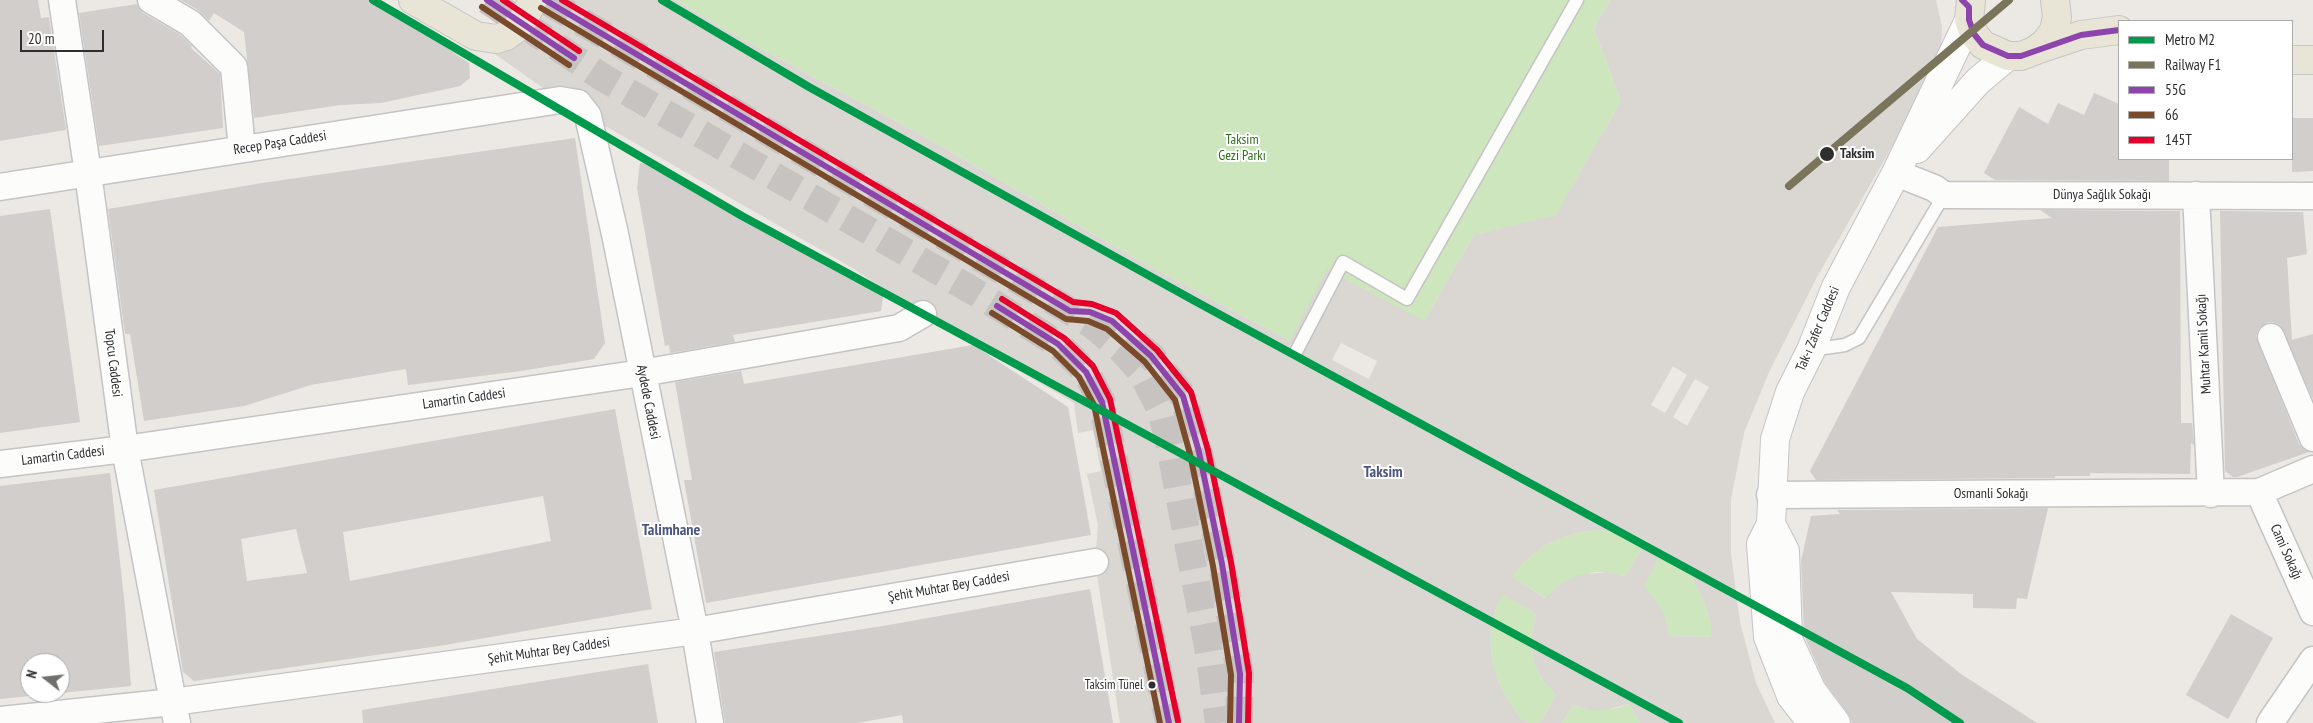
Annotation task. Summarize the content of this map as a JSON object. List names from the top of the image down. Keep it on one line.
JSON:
{"streets":{"main road":["Tak-ı Zafer Caddesi"],"street":["Recep Paşa Caddesi","Dünya Sağlık Sokağı","Muhtar Kamil Sokağı","Topcu Caddesi","Lamartin Caddesi","Aydede Caddesi","Osmanli Sokağı","Cami Sokağı","Şehit Muhtar Bey Caddesi"]},"crossings":[["Recep Paşa Caddesi","Topcu Caddesi"],["Recep Paşa Caddesi","Aydede Caddesi"],["Dünya Sağlık Sokağı","Tak-ı Zafer Caddesi"],["Dünya Sağlık Sokağı","Muhtar Kamil Sokağı"],["Tak-ı Zafer Caddesi","Osmanli Sokağı"],["Muhtar Kamil Sokağı","Osmanli Sokağı"],["Topcu Caddesi","Lamartin Caddesi"],["Topcu Caddesi","Şehit Muhtar Bey Caddesi"],["Lamartin Caddesi","Aydede Caddesi"],["Aydede Caddesi","Şehit Muhtar Bey Caddesi"],["Osmanli Sokağı","Cami Sokağı"]],"districts":["Taksim","Talimhane"],"parks":["Taksim Gezi Parkı"],"places":["Taksim","Taksim Tünel"],"lines":["metro line M2","rail line F1","transit line 55G","transit line 145T","transit line 66"],"legend":["Metro M2","Railway F1","55G","66","145T"],"scale_bar":"20 m","north":"left"}
